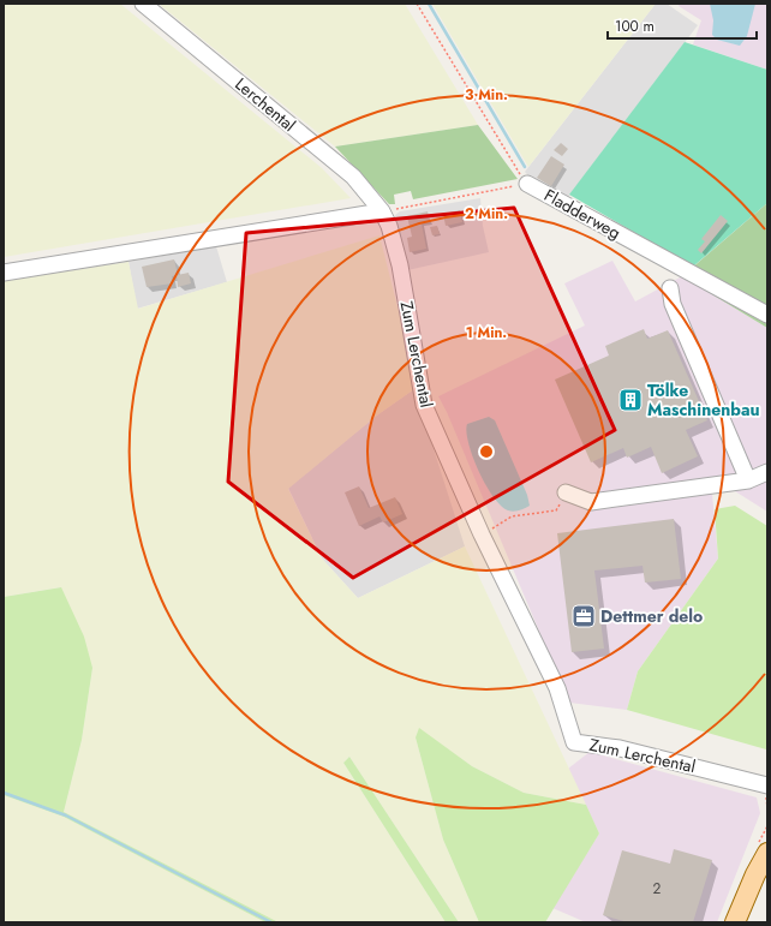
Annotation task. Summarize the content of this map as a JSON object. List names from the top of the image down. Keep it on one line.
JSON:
{"streets":{"street":["Lerchental","Fladderweg","Zum Lerchental"]},"crossings":[["Lerchental","Fladderweg"],["Lerchental","Zum Lerchental"],["Fladderweg","Zum Lerchental"]],"places":{"building":["Tölke Maschinenbau"],"office":["Dettmer delo"]},"house_numbers":["2"],"scale_bar":"100 m","rings":["3 Min.","2 Min.","1 Min."]}
